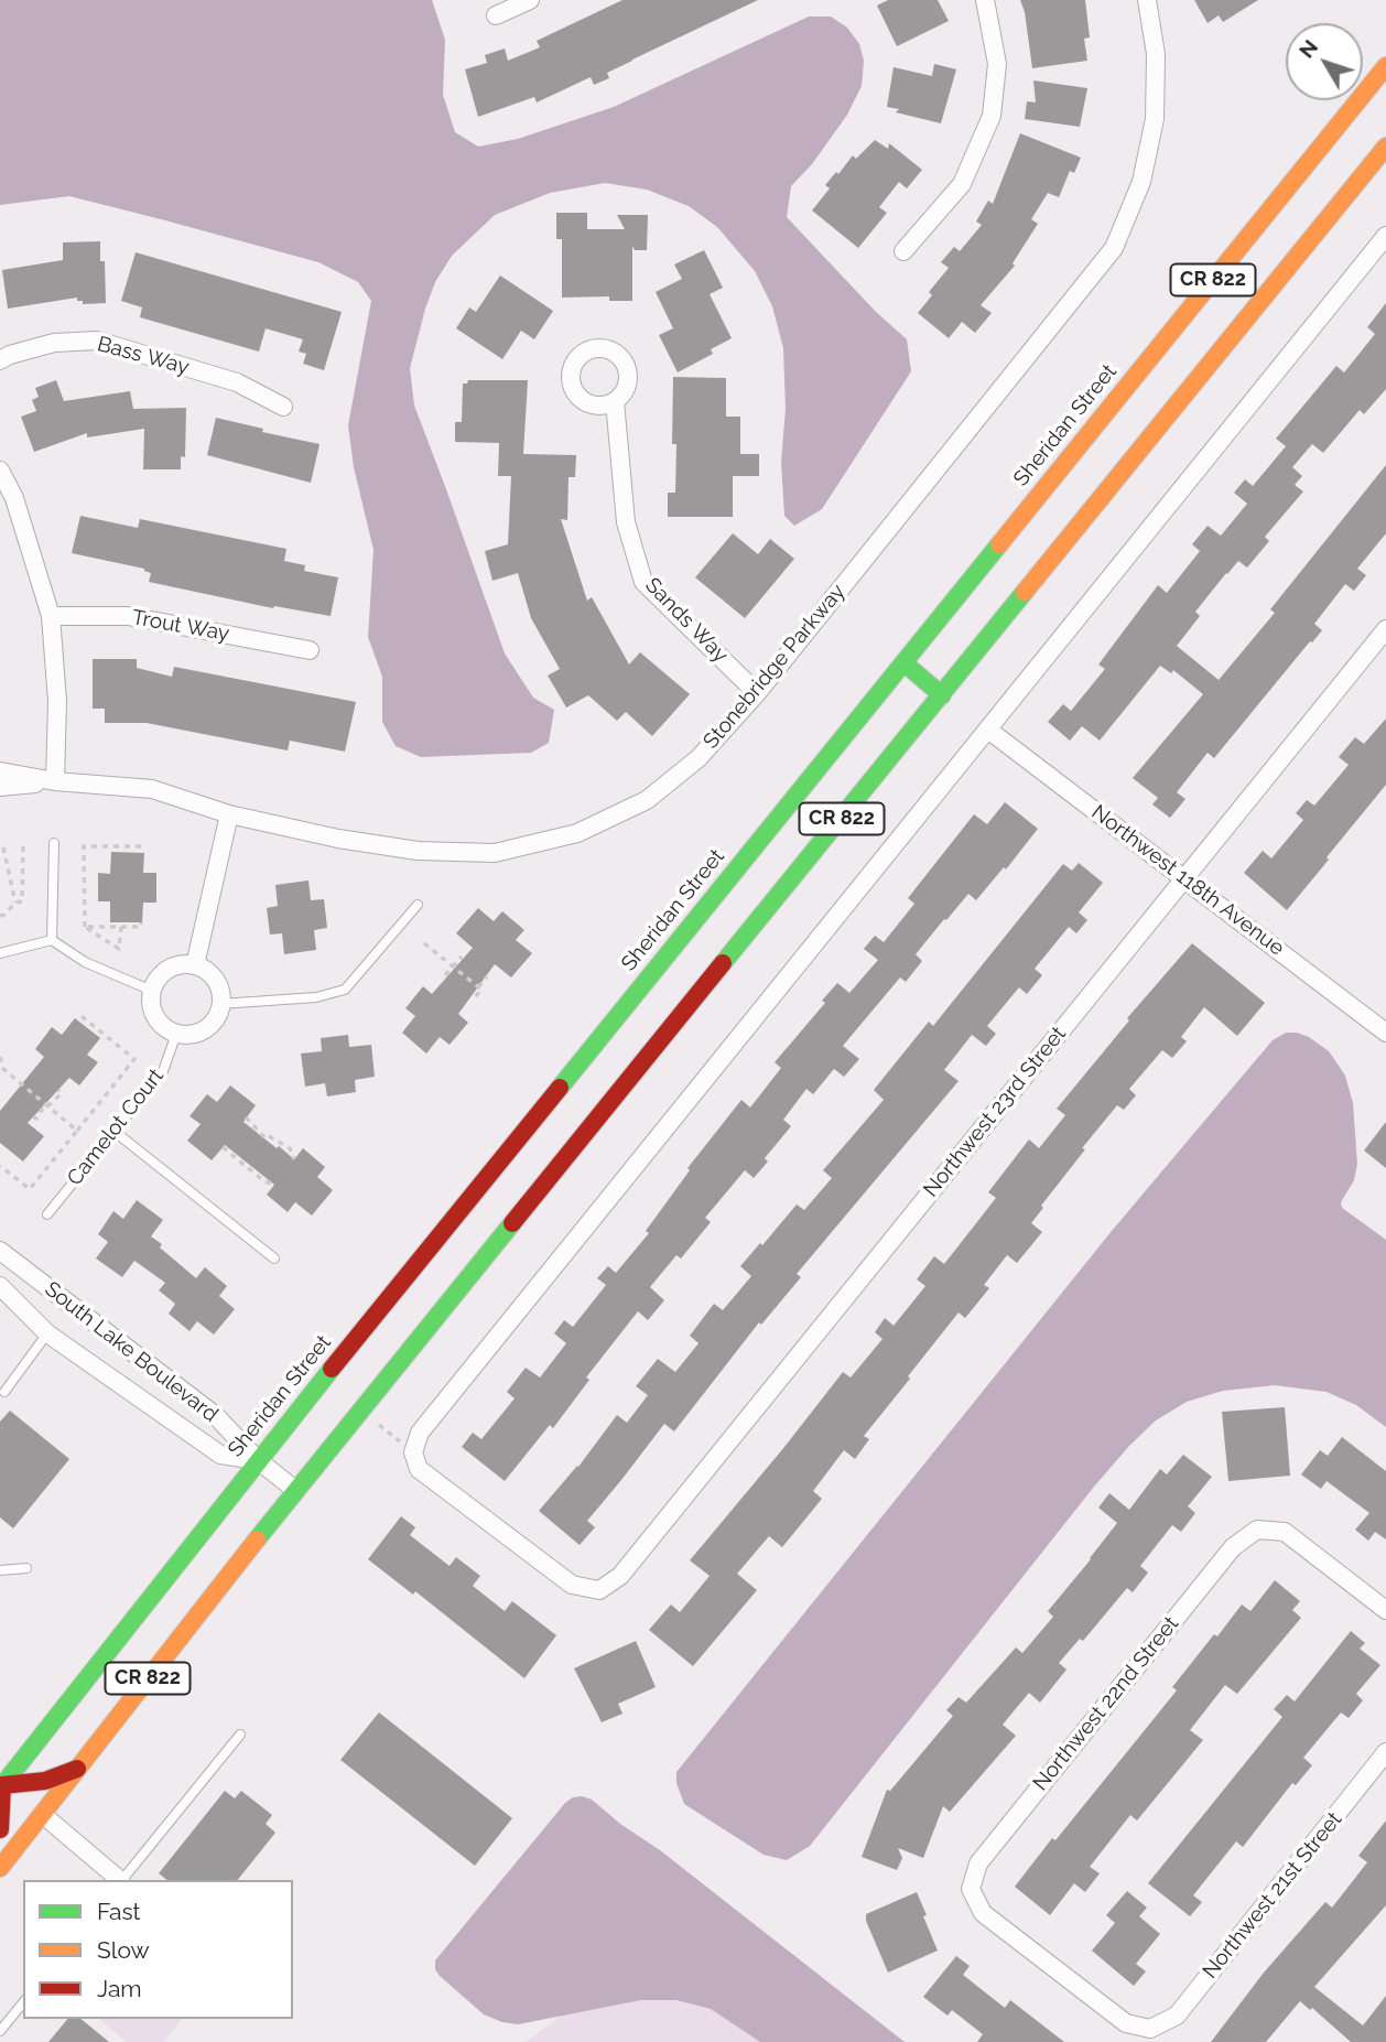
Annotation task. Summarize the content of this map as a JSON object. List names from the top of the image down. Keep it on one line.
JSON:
{"streets":{"main road":["CR 822","Sheridan Street"],"street":["Bass Way","Sands Way","Trout Way","Stonebridge Parkway","Northwest 118th Avenue","Northwest 23rd Street","South Lake Boulevard","Northwest 22nd Street","Northwest 21st Street"],"lane":["Camelot Court"]},"crossings":[["CR 822","South Lake Boulevard"],["Sheridan Street","South Lake Boulevard"],["Sands Way","Stonebridge Parkway"],["Northwest 118th Avenue","Northwest 23rd Street"],["Northwest 22nd Street","Northwest 21st Street"]],"legend":["Fast","Slow","Jam"],"north":"top left"}
